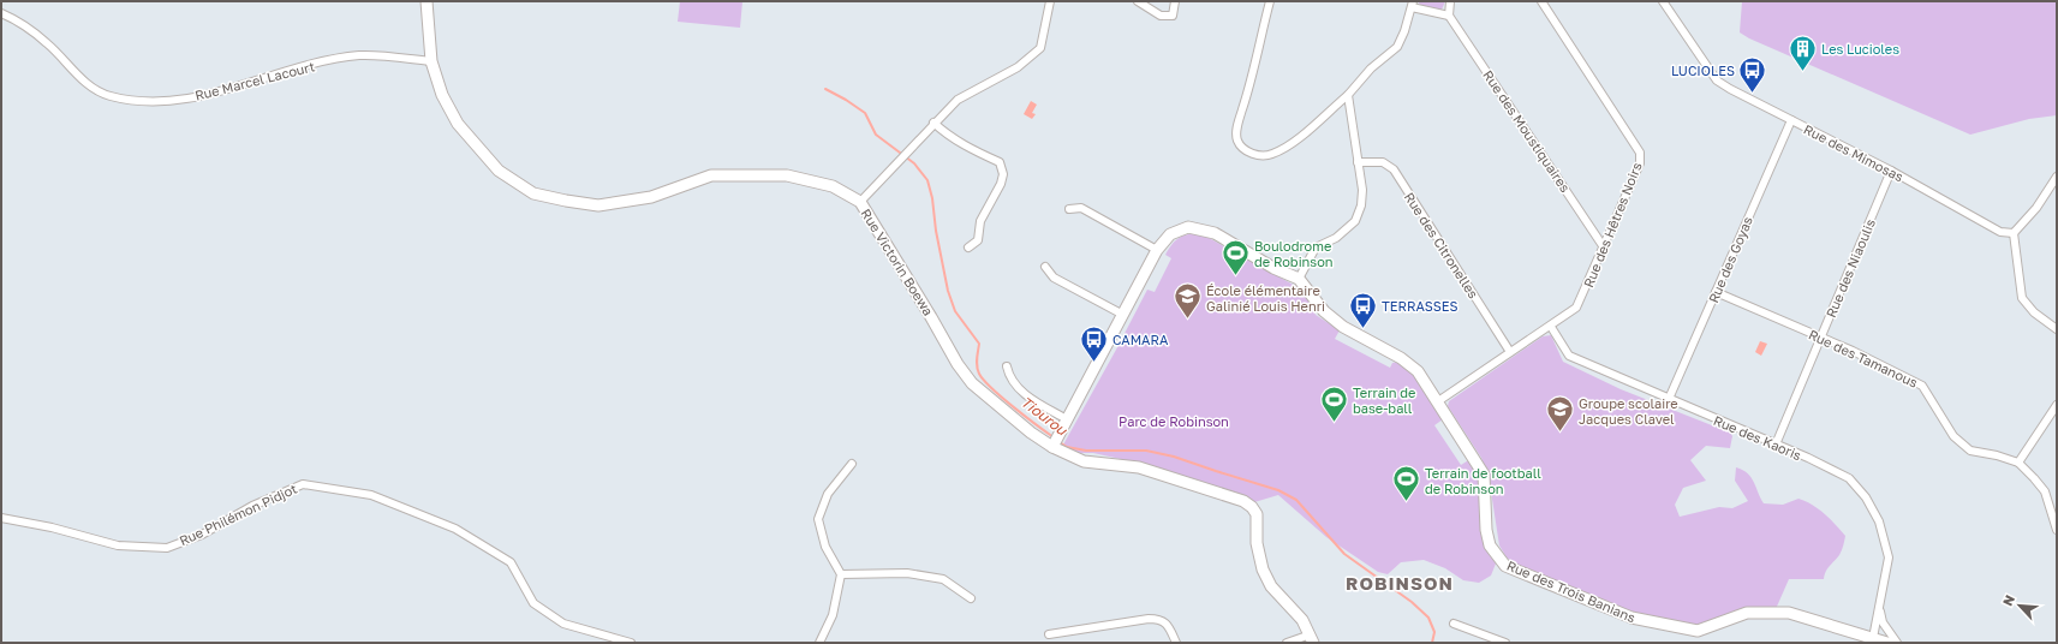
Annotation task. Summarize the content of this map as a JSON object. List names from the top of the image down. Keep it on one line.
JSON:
{"streets":{"street":["Rue Marcel Lacourt","Rue des Moustiquaires","Rue des Mimosas","Rue des Hêtres Noirs","Rue des Citronelles","Rue des Goyas","Rue Victorin Boewa","Rue des Niaoulis","Rue des Tamanous","Rue des Kaoris","Rue Philémon Pidjot","Rue des Trois Banians"]},"crossings":[["Rue Marcel Lacourt","Rue Victorin Boewa"],["Rue des Moustiquaires","Rue des Hêtres Noirs"],["Rue des Mimosas","Rue des Goyas"],["Rue des Mimosas","Rue des Niaoulis"],["Rue des Hêtres Noirs","Rue des Citronelles"],["Rue des Hêtres Noirs","Rue des Kaoris"],["Rue des Hêtres Noirs","Rue des Trois Banians"],["Rue des Goyas","Rue des Tamanous"],["Rue des Goyas","Rue des Kaoris"],["Rue Victorin Boewa","Rue des Trois Banians"],["Rue des Niaoulis","Rue des Tamanous"],["Rue des Niaoulis","Rue des Kaoris"],["Rue des Kaoris","Rue des Trois Banians"]],"districts":["ROBINSON"],"water":["Tiourou"],"parks":["Parc de Robinson"],"places":{"building":["Les Lucioles"],"bus stop":["LUCIOLES","TERRASSES","CAMARA"],"sports":["Boulodrome de Robinson","Terrain de base-ball","Terrain de football de Robinson"],"school or university":["École élémentaire Galinié Louis Henri","Groupe scolaire Jacques Clavel"]},"north":"top left"}
